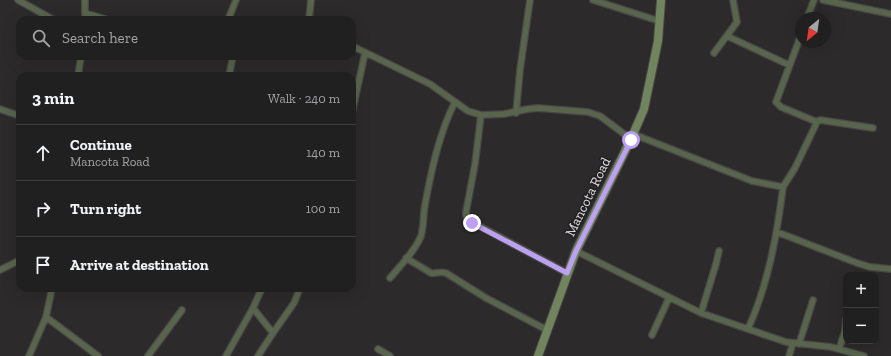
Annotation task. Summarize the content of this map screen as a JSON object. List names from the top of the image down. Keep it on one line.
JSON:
{"streets":{"main road":["Mancota Road"]},"north":"bottom left","page":{"search":"Search here","heading":["3 min","Walk · 240 m"],"list":[["Continue","Mancota Road","140 m"],["Turn right","100 m"],"Arrive at destination"],"map_buttons":["+","−"]}}
